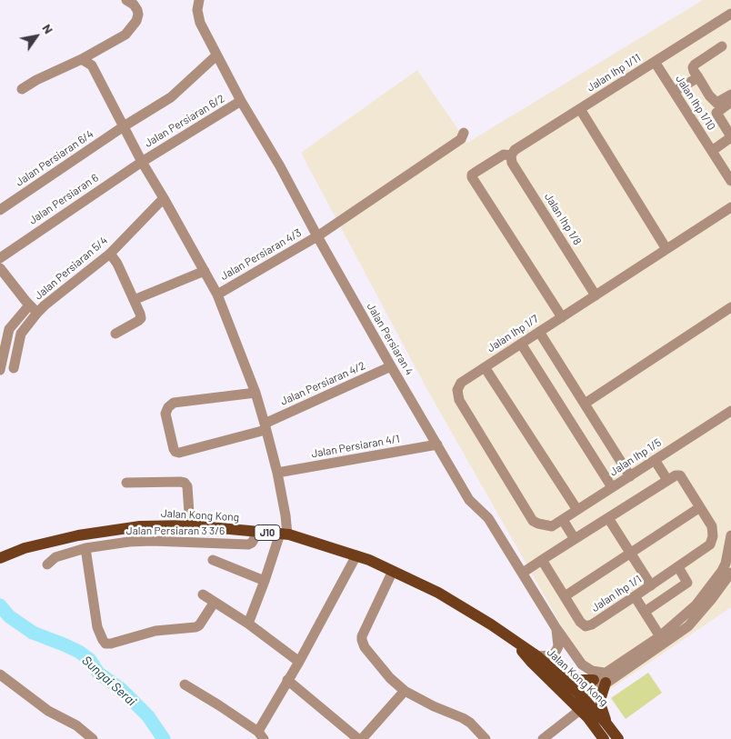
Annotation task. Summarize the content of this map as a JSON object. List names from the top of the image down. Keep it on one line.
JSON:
{"streets":{"main road":["Jalan Kong Kong","J10"],"street":["Jalan Ihp 1/11","Jalan Ihp 1/10","Jalan Persiaran 6/2","Jalan Persiaran 6/4","Jalan Persiaran 6","Jalan Ihp 1/8","Jalan Persiaran 4/3","Jalan Persiaran 5/4","Jalan Ihp 1/7","Jalan Persiaran 4","Jalan Persiaran 4/2","Jalan Persiaran 4/1","Jalan Ihp 1/5","Jalan Persiaran 3 3/6","Jalan Ihp 1/1"]},"crossings":[["Jalan Ihp 1/11","Jalan Ihp 1/10"],["Jalan Ihp 1/11","Jalan Ihp 1/8"],["Jalan Ihp 1/11","Jalan Ihp 1/7"],["Jalan Persiaran 6/2","Jalan Persiaran 6"],["Jalan Persiaran 6/2","Jalan Persiaran 4"],["Jalan Persiaran 6/4","Jalan Persiaran 4"],["Jalan Ihp 1/8","Jalan Ihp 1/7"],["Jalan Persiaran 4/3","Jalan Persiaran 4"],["Jalan Ihp 1/7","Jalan Ihp 1/5"],["Jalan Persiaran 4","Jalan Persiaran 4/2"],["Jalan Persiaran 4","Jalan Persiaran 4/1"],["Jalan Kong Kong","Jalan Persiaran 3 3/6"]],"water":["Sungai Serai"],"north":"top right"}
